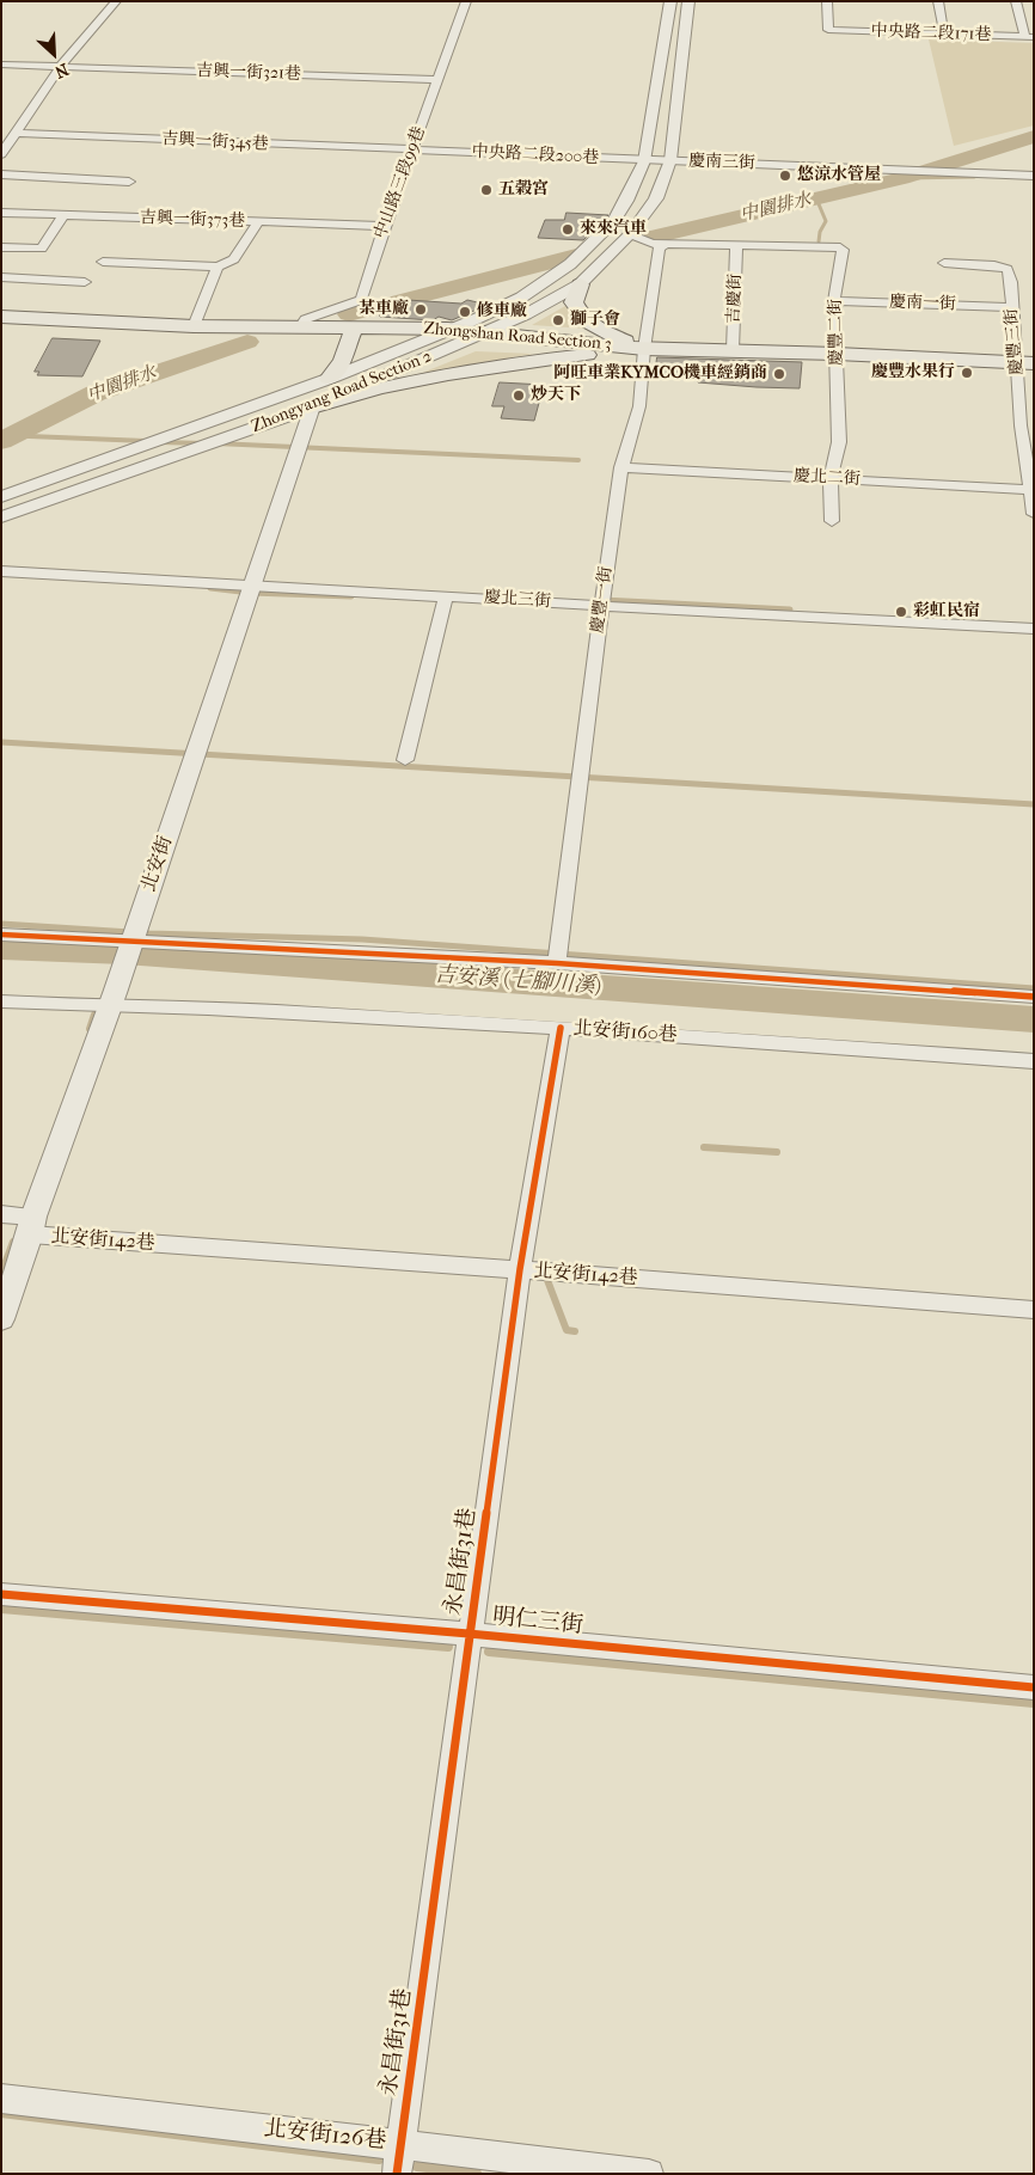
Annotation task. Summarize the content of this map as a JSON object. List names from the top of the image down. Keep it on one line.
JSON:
{"streets":{"main road":["Zhongshan Road Section 3"],"street":["中央路二段171巷","吉興一街321巷","吉興一街345巷","中央路二段200巷","慶南三街","中山路三段99巷","吉興一街373巷","吉慶街","慶南一街","慶豐二街","慶豐三街","Zhongyang Road Section 2","慶北二街","慶北三街","慶豐一街","北安街","北安街160巷","北安街142巷","永昌街31巷","明仁三街","北安街126巷"]},"crossings":[["吉興一街321巷","中山路三段99巷"],["吉興一街345巷","中央路二段200巷"],["吉興一街345巷","中山路三段99巷"],["中央路二段200巷","慶南三街"],["中央路二段200巷","中山路三段99巷"],["中央路二段200巷","Zhongyang Road Section 2"],["慶南三街","Zhongyang Road Section 2"],["中山路三段99巷","吉興一街373巷"],["中山路三段99巷","Zhongshan Road Section 3"],["吉慶街","慶豐二街"],["吉慶街","Zhongshan Road Section 3"],["慶南一街","慶豐二街"],["慶南一街","慶豐三街"],["慶豐二街","Zhongshan Road Section 3"],["慶豐二街","Zhongyang Road Section 2"],["慶豐二街","慶北二街"],["慶豐二街","慶豐一街"],["Zhongshan Road Section 3","慶豐三街"],["Zhongshan Road Section 3","Zhongyang Road Section 2"],["Zhongshan Road Section 3","慶豐一街"],["慶豐三街","慶北二街"],["Zhongyang Road Section 2","北安街"],["慶北二街","慶豐一街"],["慶北三街","慶豐一街"],["慶北三街","北安街"],["北安街","北安街160巷"],["北安街","北安街142巷"],["北安街160巷","永昌街31巷"],["北安街142巷","永昌街31巷"],["永昌街31巷","明仁三街"],["永昌街31巷","北安街126巷"]],"water":["中園排水","吉安溪 (七腳川溪)"],"places":["悠涼水管屋","五榖宮","來來汽車","某車廠","修車廠","獅子會","慶豐水果行","阿旺車業KYMCO機車經銷商","炒天下","彩虹民宿"],"north":"bottom right"}
